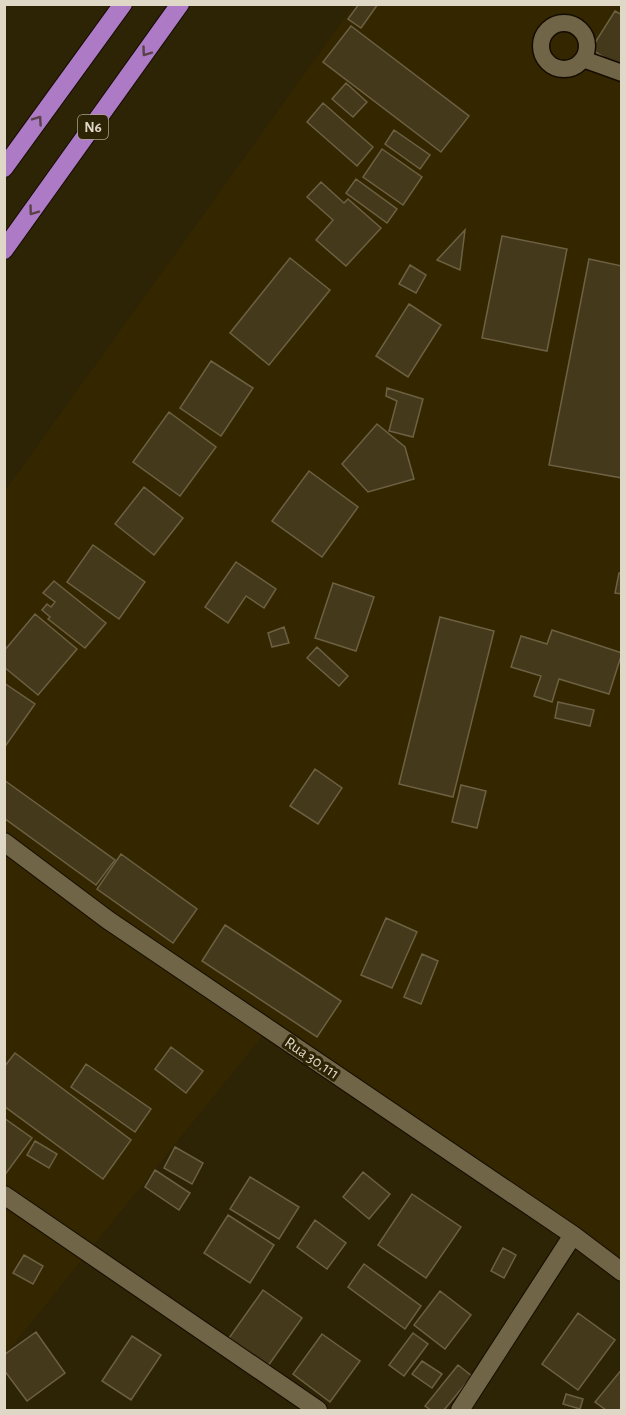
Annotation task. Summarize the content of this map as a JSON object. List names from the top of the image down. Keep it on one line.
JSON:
{"streets":{"highway":["N6"],"street":["Rua 30.111"]}}
